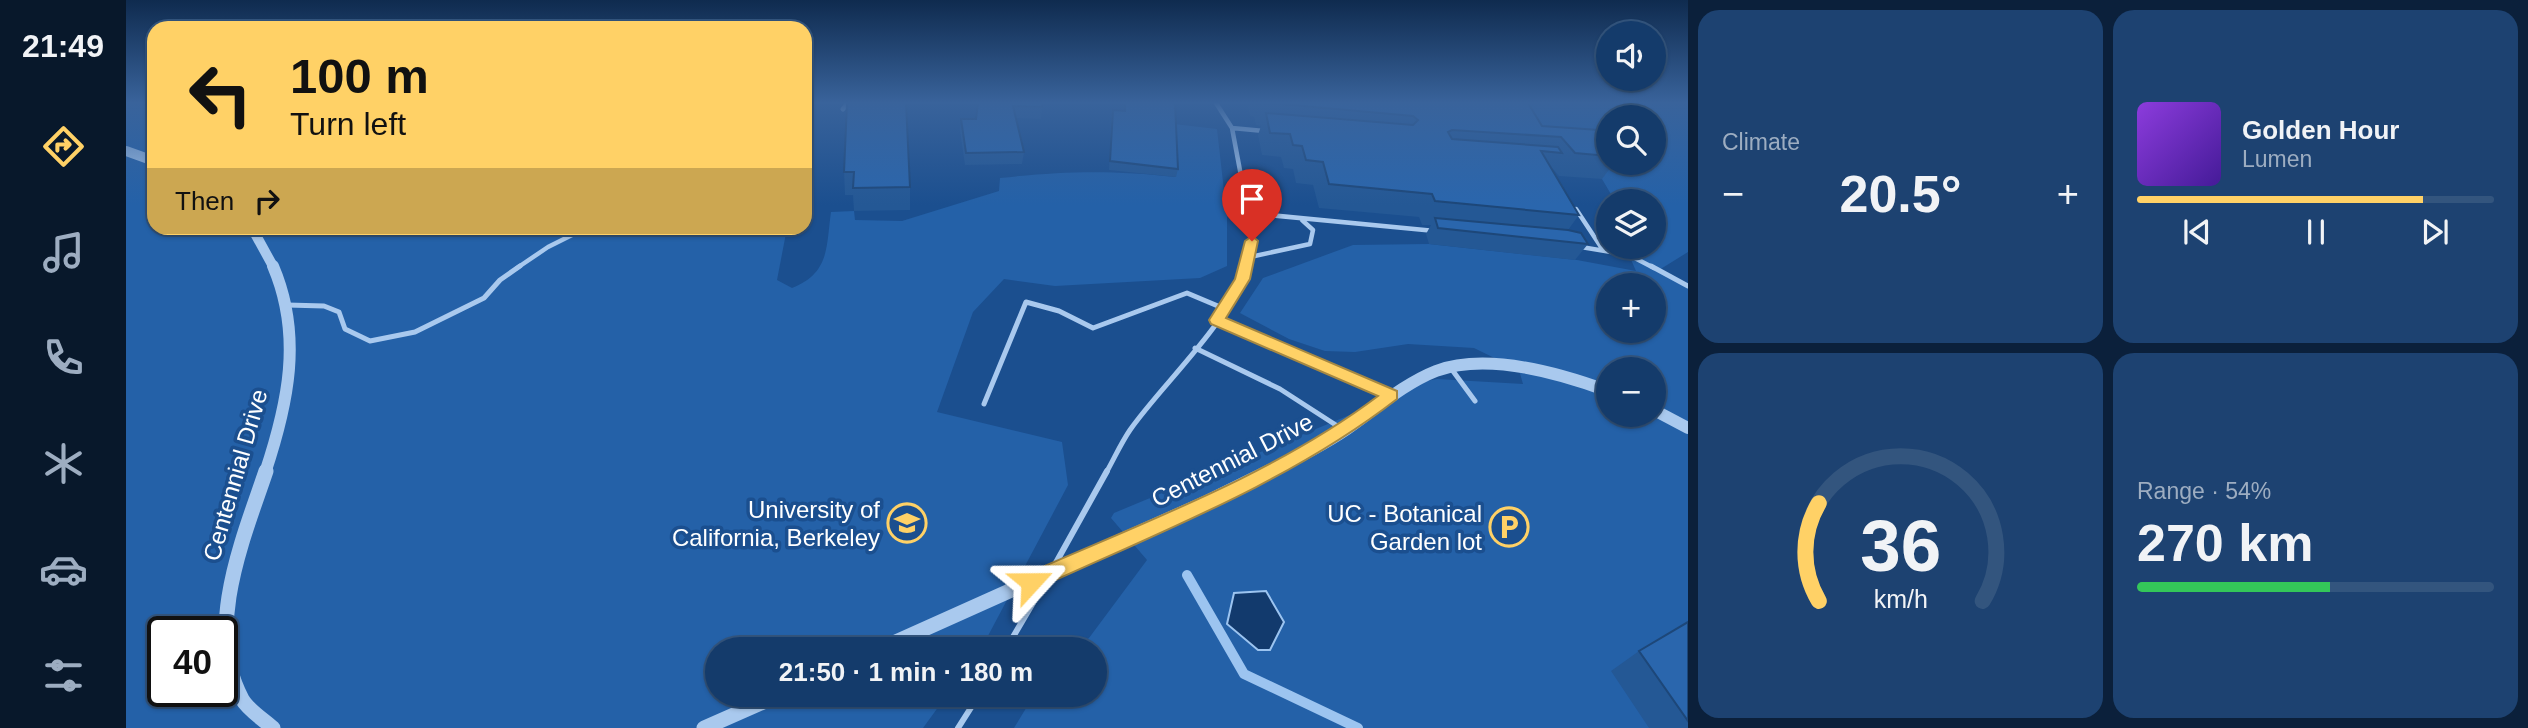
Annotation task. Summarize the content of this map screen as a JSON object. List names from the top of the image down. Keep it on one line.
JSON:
{"streets":{"street":["Centennial Drive"]},"places":{"school or university":["University of California, Berkeley"],"parking":["UC - Botanical Garden lot"]},"page":{"tabs":"21:49","tile":["Climate",["Range · 54%","270 km"]],"map_buttons":["+","−"],"turn":["100 m","Turn left"],"song":["Golden Hour","Lumen"],"heat":["−","20.5°","+"],"then":"Then","limit":"40","trip":"21:50 · 1 min · 180 m","gauge":["36","km/h"]}}
